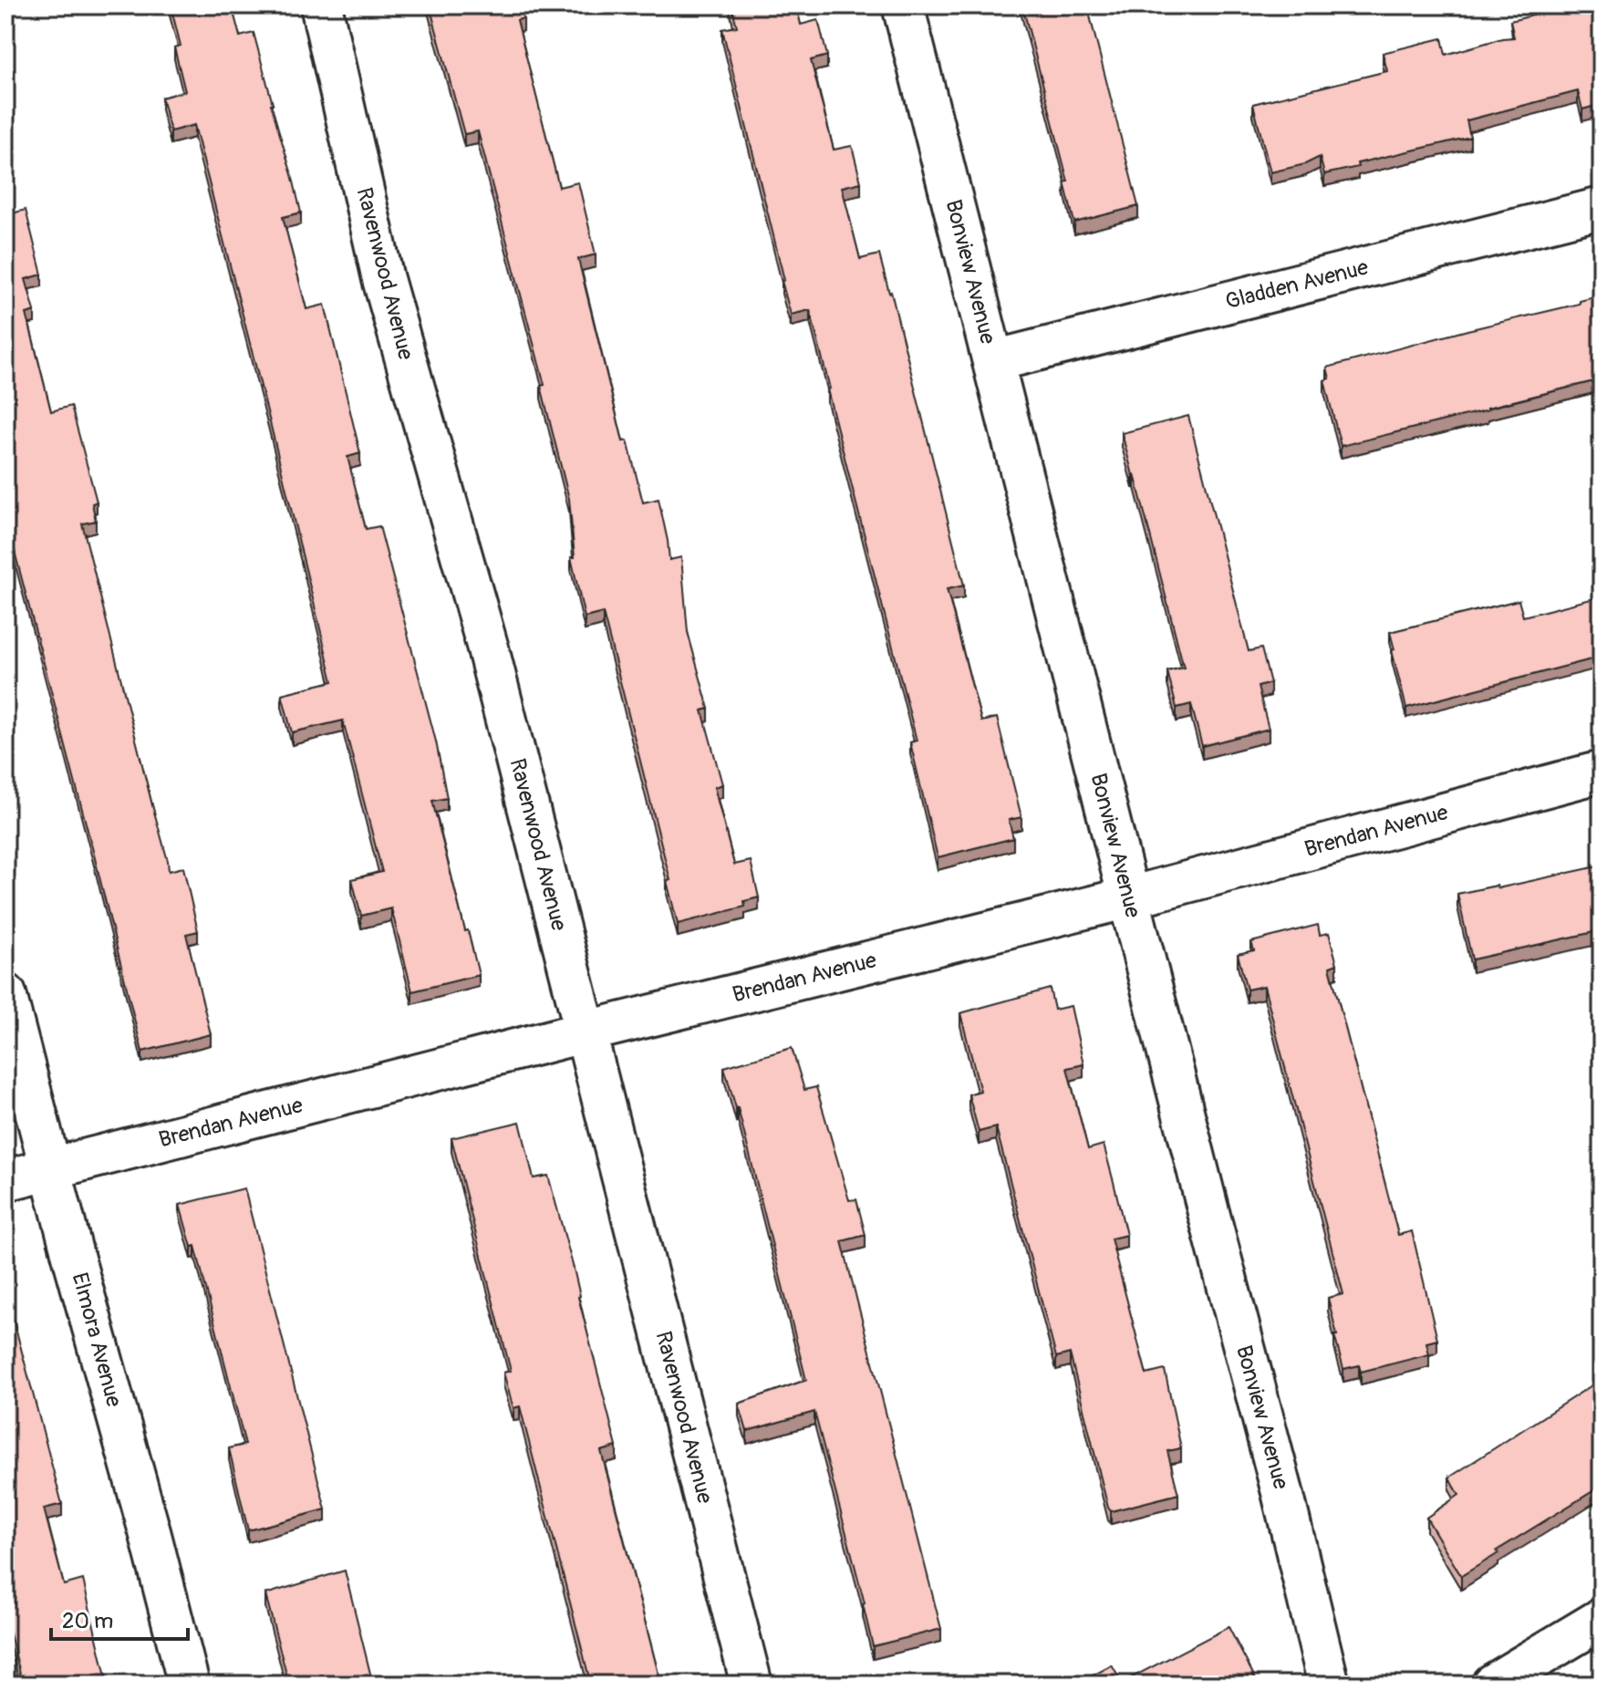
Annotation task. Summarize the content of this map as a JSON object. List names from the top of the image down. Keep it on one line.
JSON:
{"streets":{"street":["Bonview Avenue","Ravenwood Avenue","Gladden Avenue","Brendan Avenue","Elmora Avenue"]},"crossings":[["Bonview Avenue","Gladden Avenue"],["Bonview Avenue","Brendan Avenue"],["Ravenwood Avenue","Brendan Avenue"],["Brendan Avenue","Elmora Avenue"]],"scale_bar":"20 m"}
